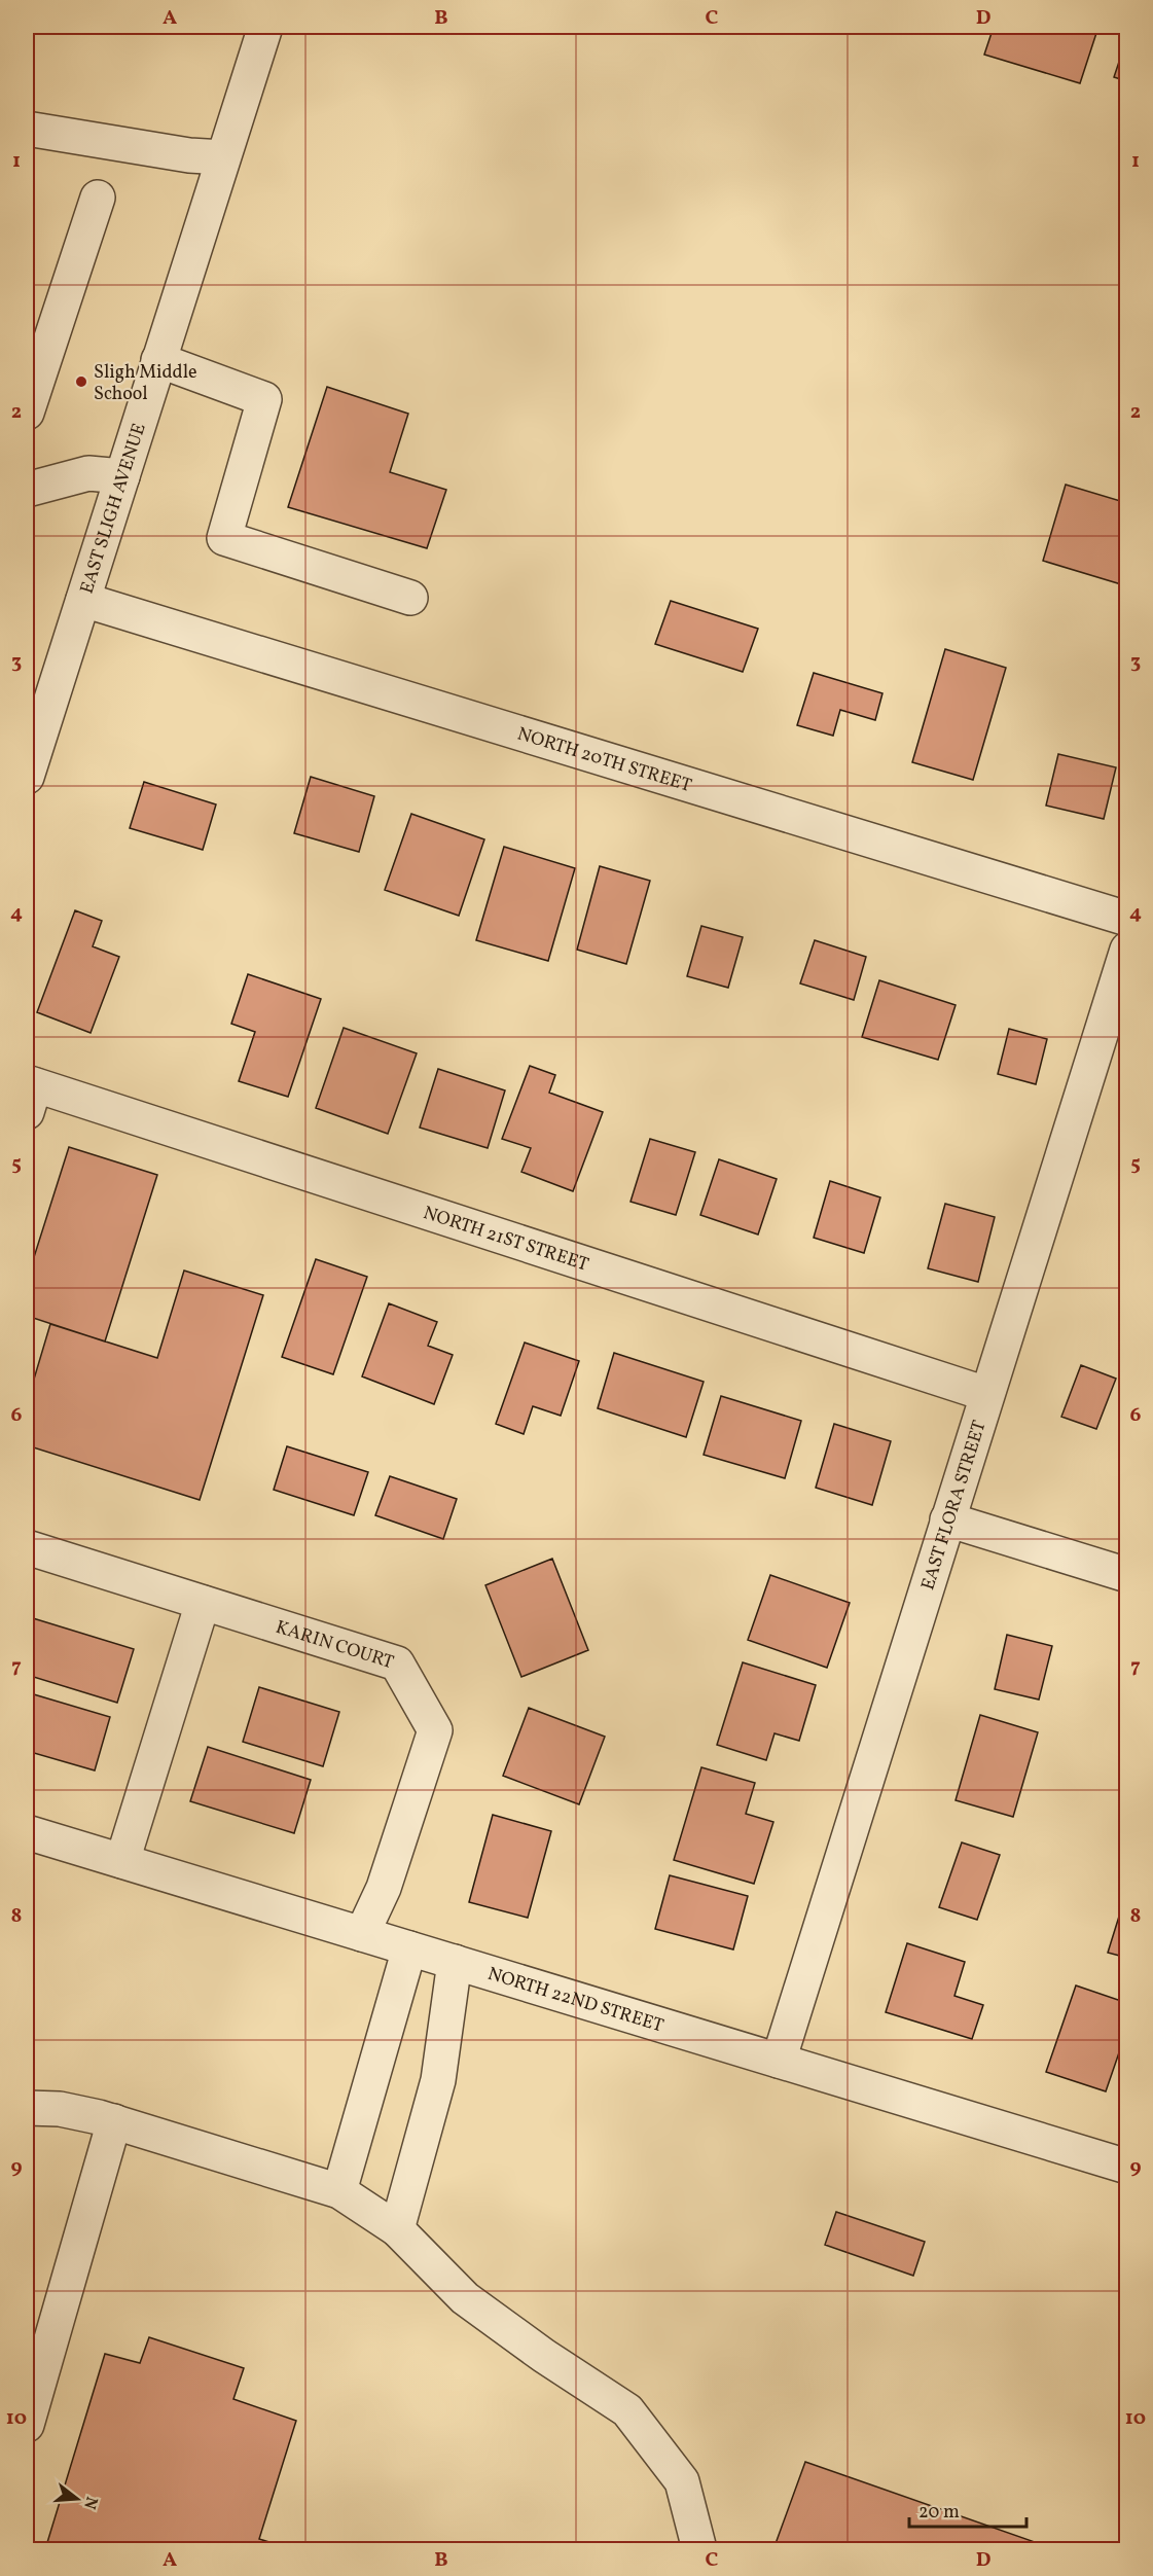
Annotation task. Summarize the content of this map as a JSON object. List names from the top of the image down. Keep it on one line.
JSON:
{"streets":{"street":["EAST SLIGH AVENUE","NORTH 20TH STREET","NORTH 21ST STREET","EAST FLORA STREET","KARIN COURT","NORTH 22ND STREET"]},"crossings":[["EAST SLIGH AVENUE","NORTH 20TH STREET"],["NORTH 21ST STREET","EAST FLORA STREET"],["EAST FLORA STREET","NORTH 22ND STREET"],["KARIN COURT","NORTH 22ND STREET"]],"places":["Sligh Middle School"],"scale_bar":"20 m","north":"right","grid":{"columns":["A","B","C","D"],"rows":["1","2","3","4","5","6","7","8","9","10"]}}
